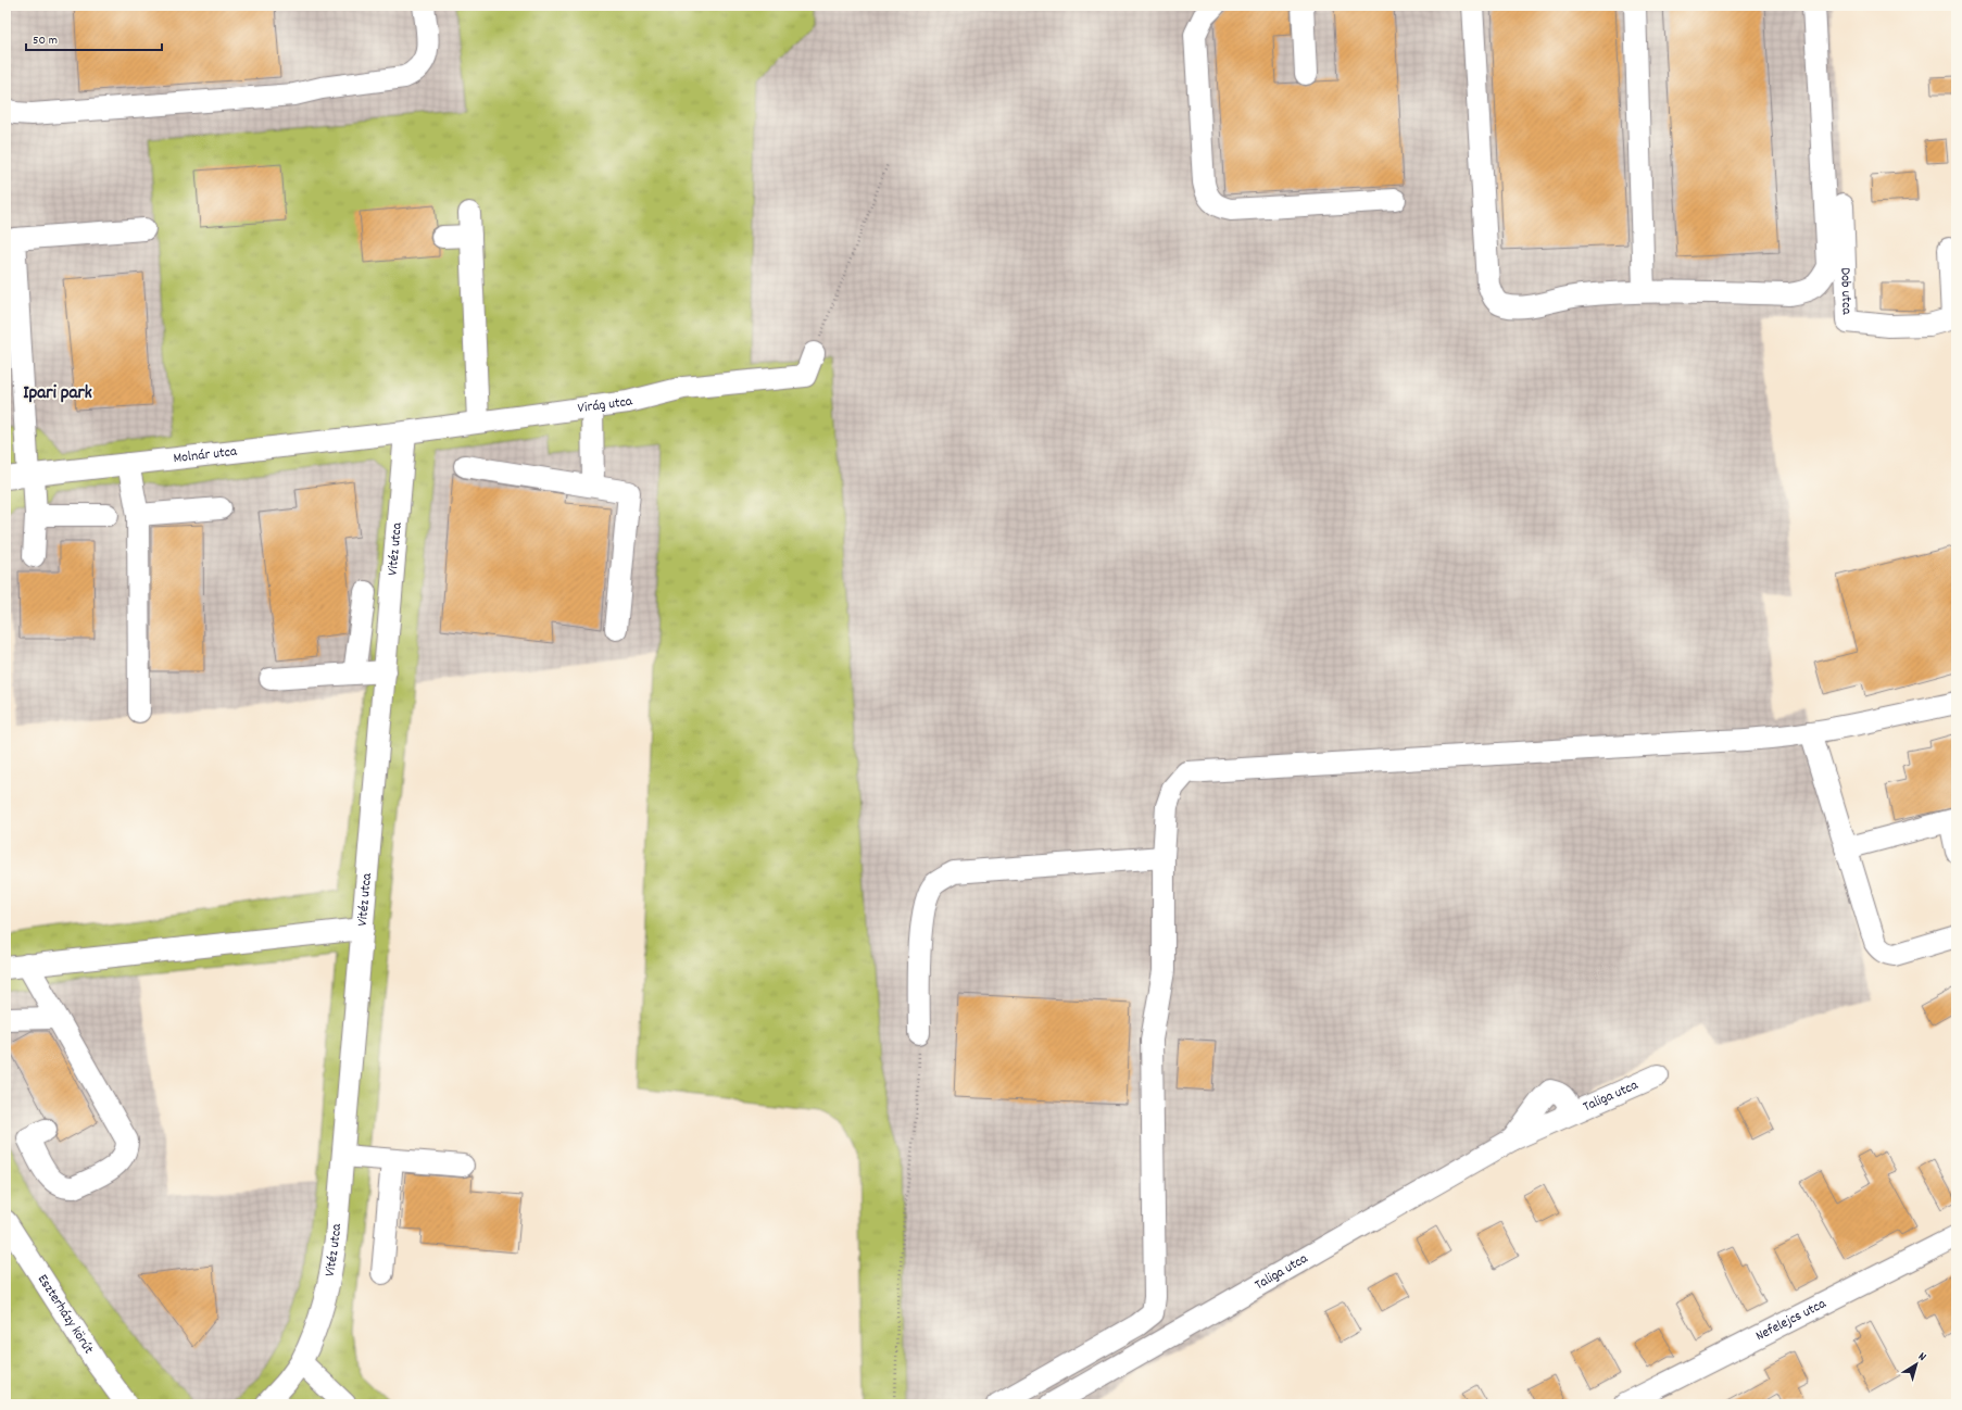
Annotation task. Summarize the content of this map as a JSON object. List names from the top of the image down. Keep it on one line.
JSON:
{"streets":{"street":["Dob utca","Virág utca","Molnár utca","Vitéz utca","Taliga utca","Eszterházy körút","Nefelejcs utca"]},"crossings":[["Virág utca","Molnár utca"],["Virág utca","Vitéz utca"],["Molnár utca","Vitéz utca"]],"districts":["Ipari park"],"scale_bar":"50 m","north":"top right"}
